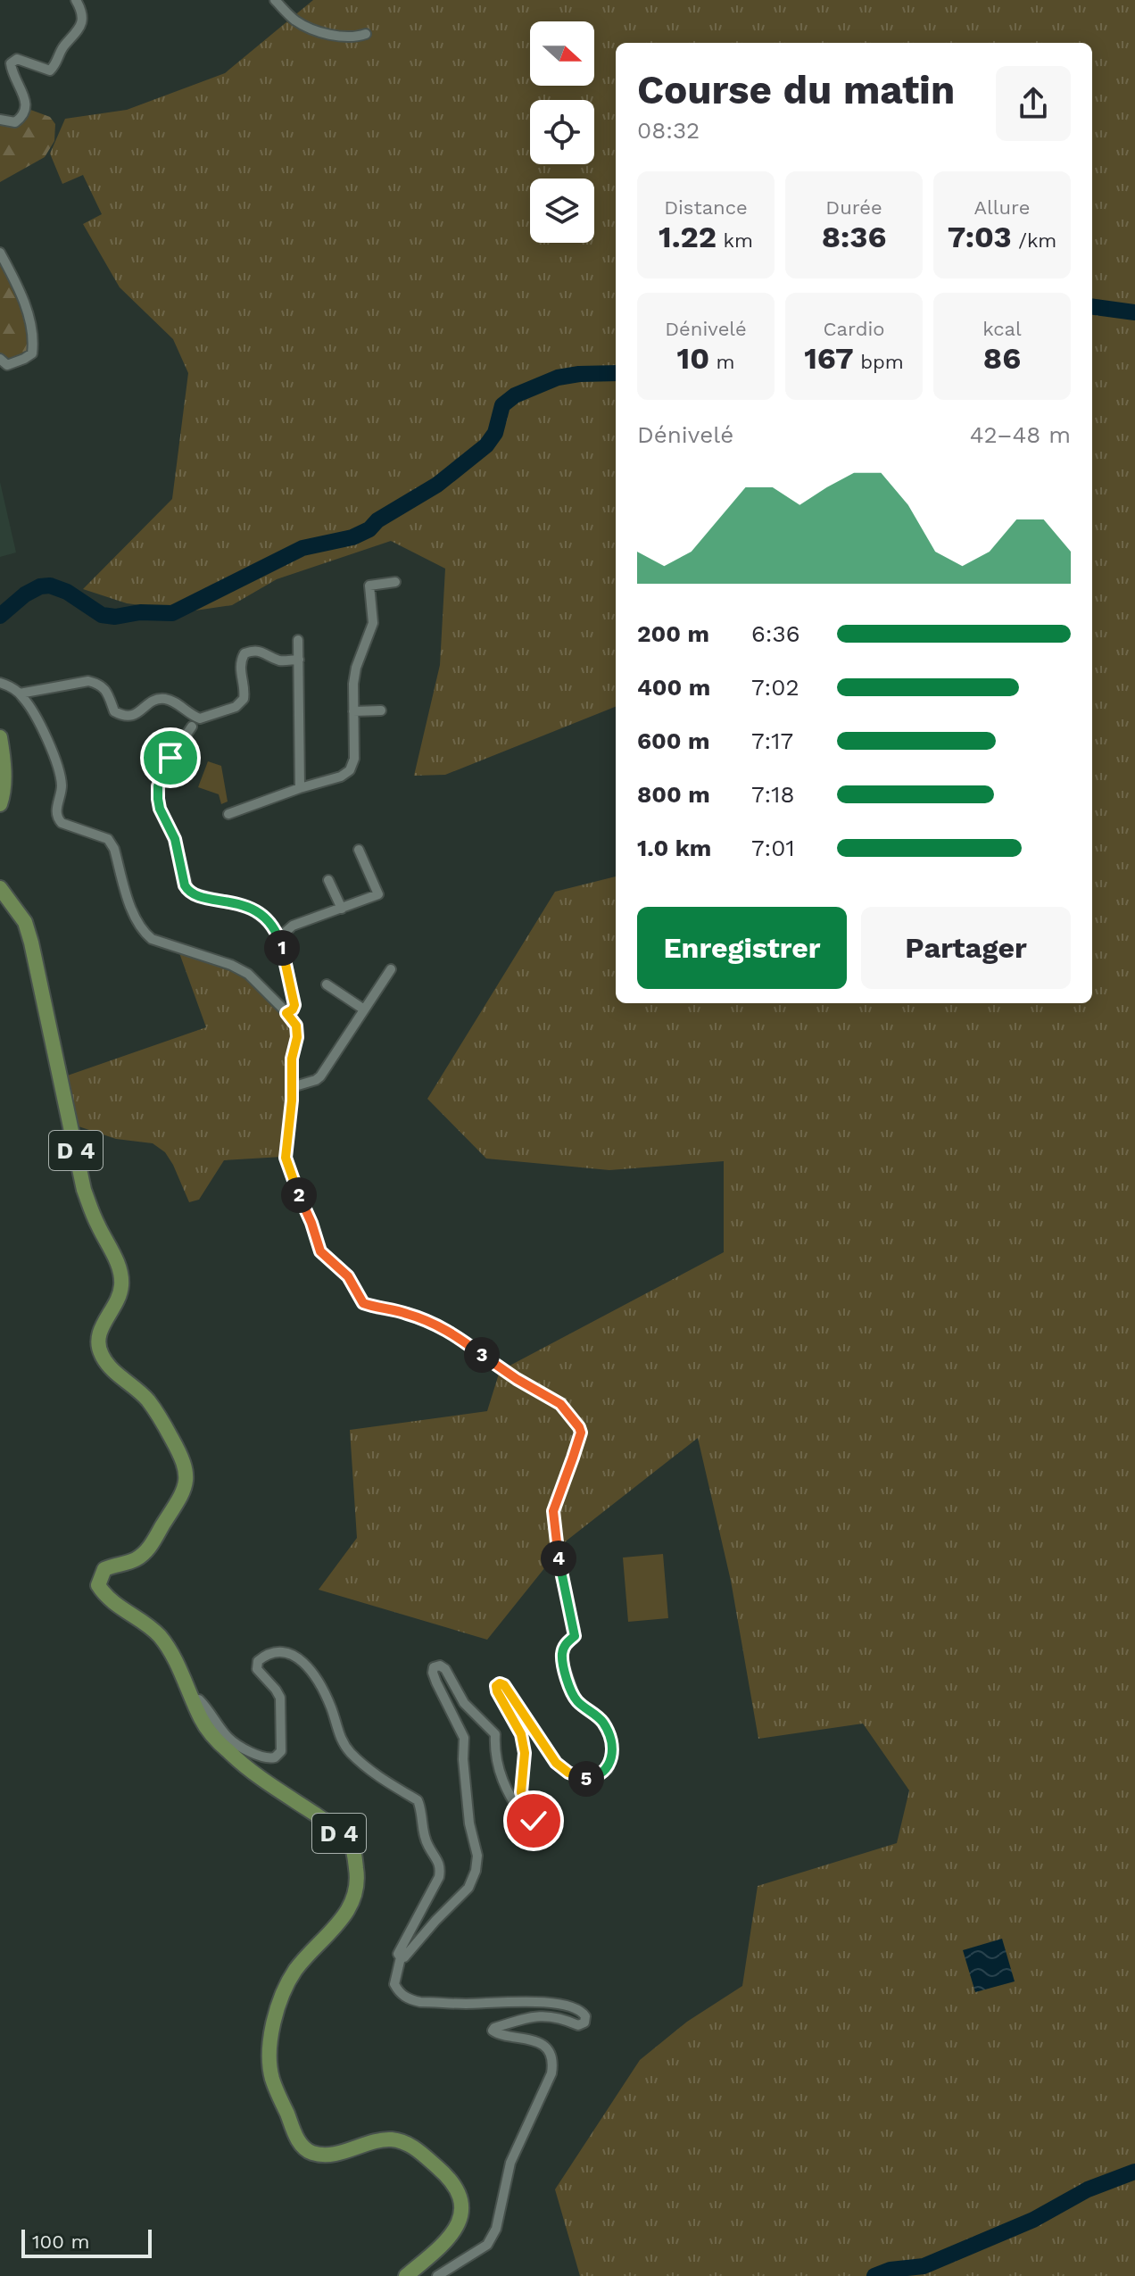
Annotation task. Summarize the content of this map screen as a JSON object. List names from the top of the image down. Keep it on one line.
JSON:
{"streets":{"main road":["D 4"]},"scale_bar":"100 m","north":"right","page":{"heading":["Course du matin","08:32"],"stats":[["Distance","1.22 km"],["Durée","8:36"],["Allure","7:03 /km"],["Dénivelé","10 m"],["Cardio","167 bpm"],["kcal","86"]],"chart":["Dénivelé","42–48 m"],"list":[{"name":"200 m","note":"6:36"},{"name":"400 m","note":"7:02"},{"name":"600 m","note":"7:17"},{"name":"800 m","note":"7:18"},{"name":"1.0 km","note":"7:01"}],"buttons":["Enregistrer","Partager"],"pins":["1","2","3","4","5"],"scale":"100 m"}}
